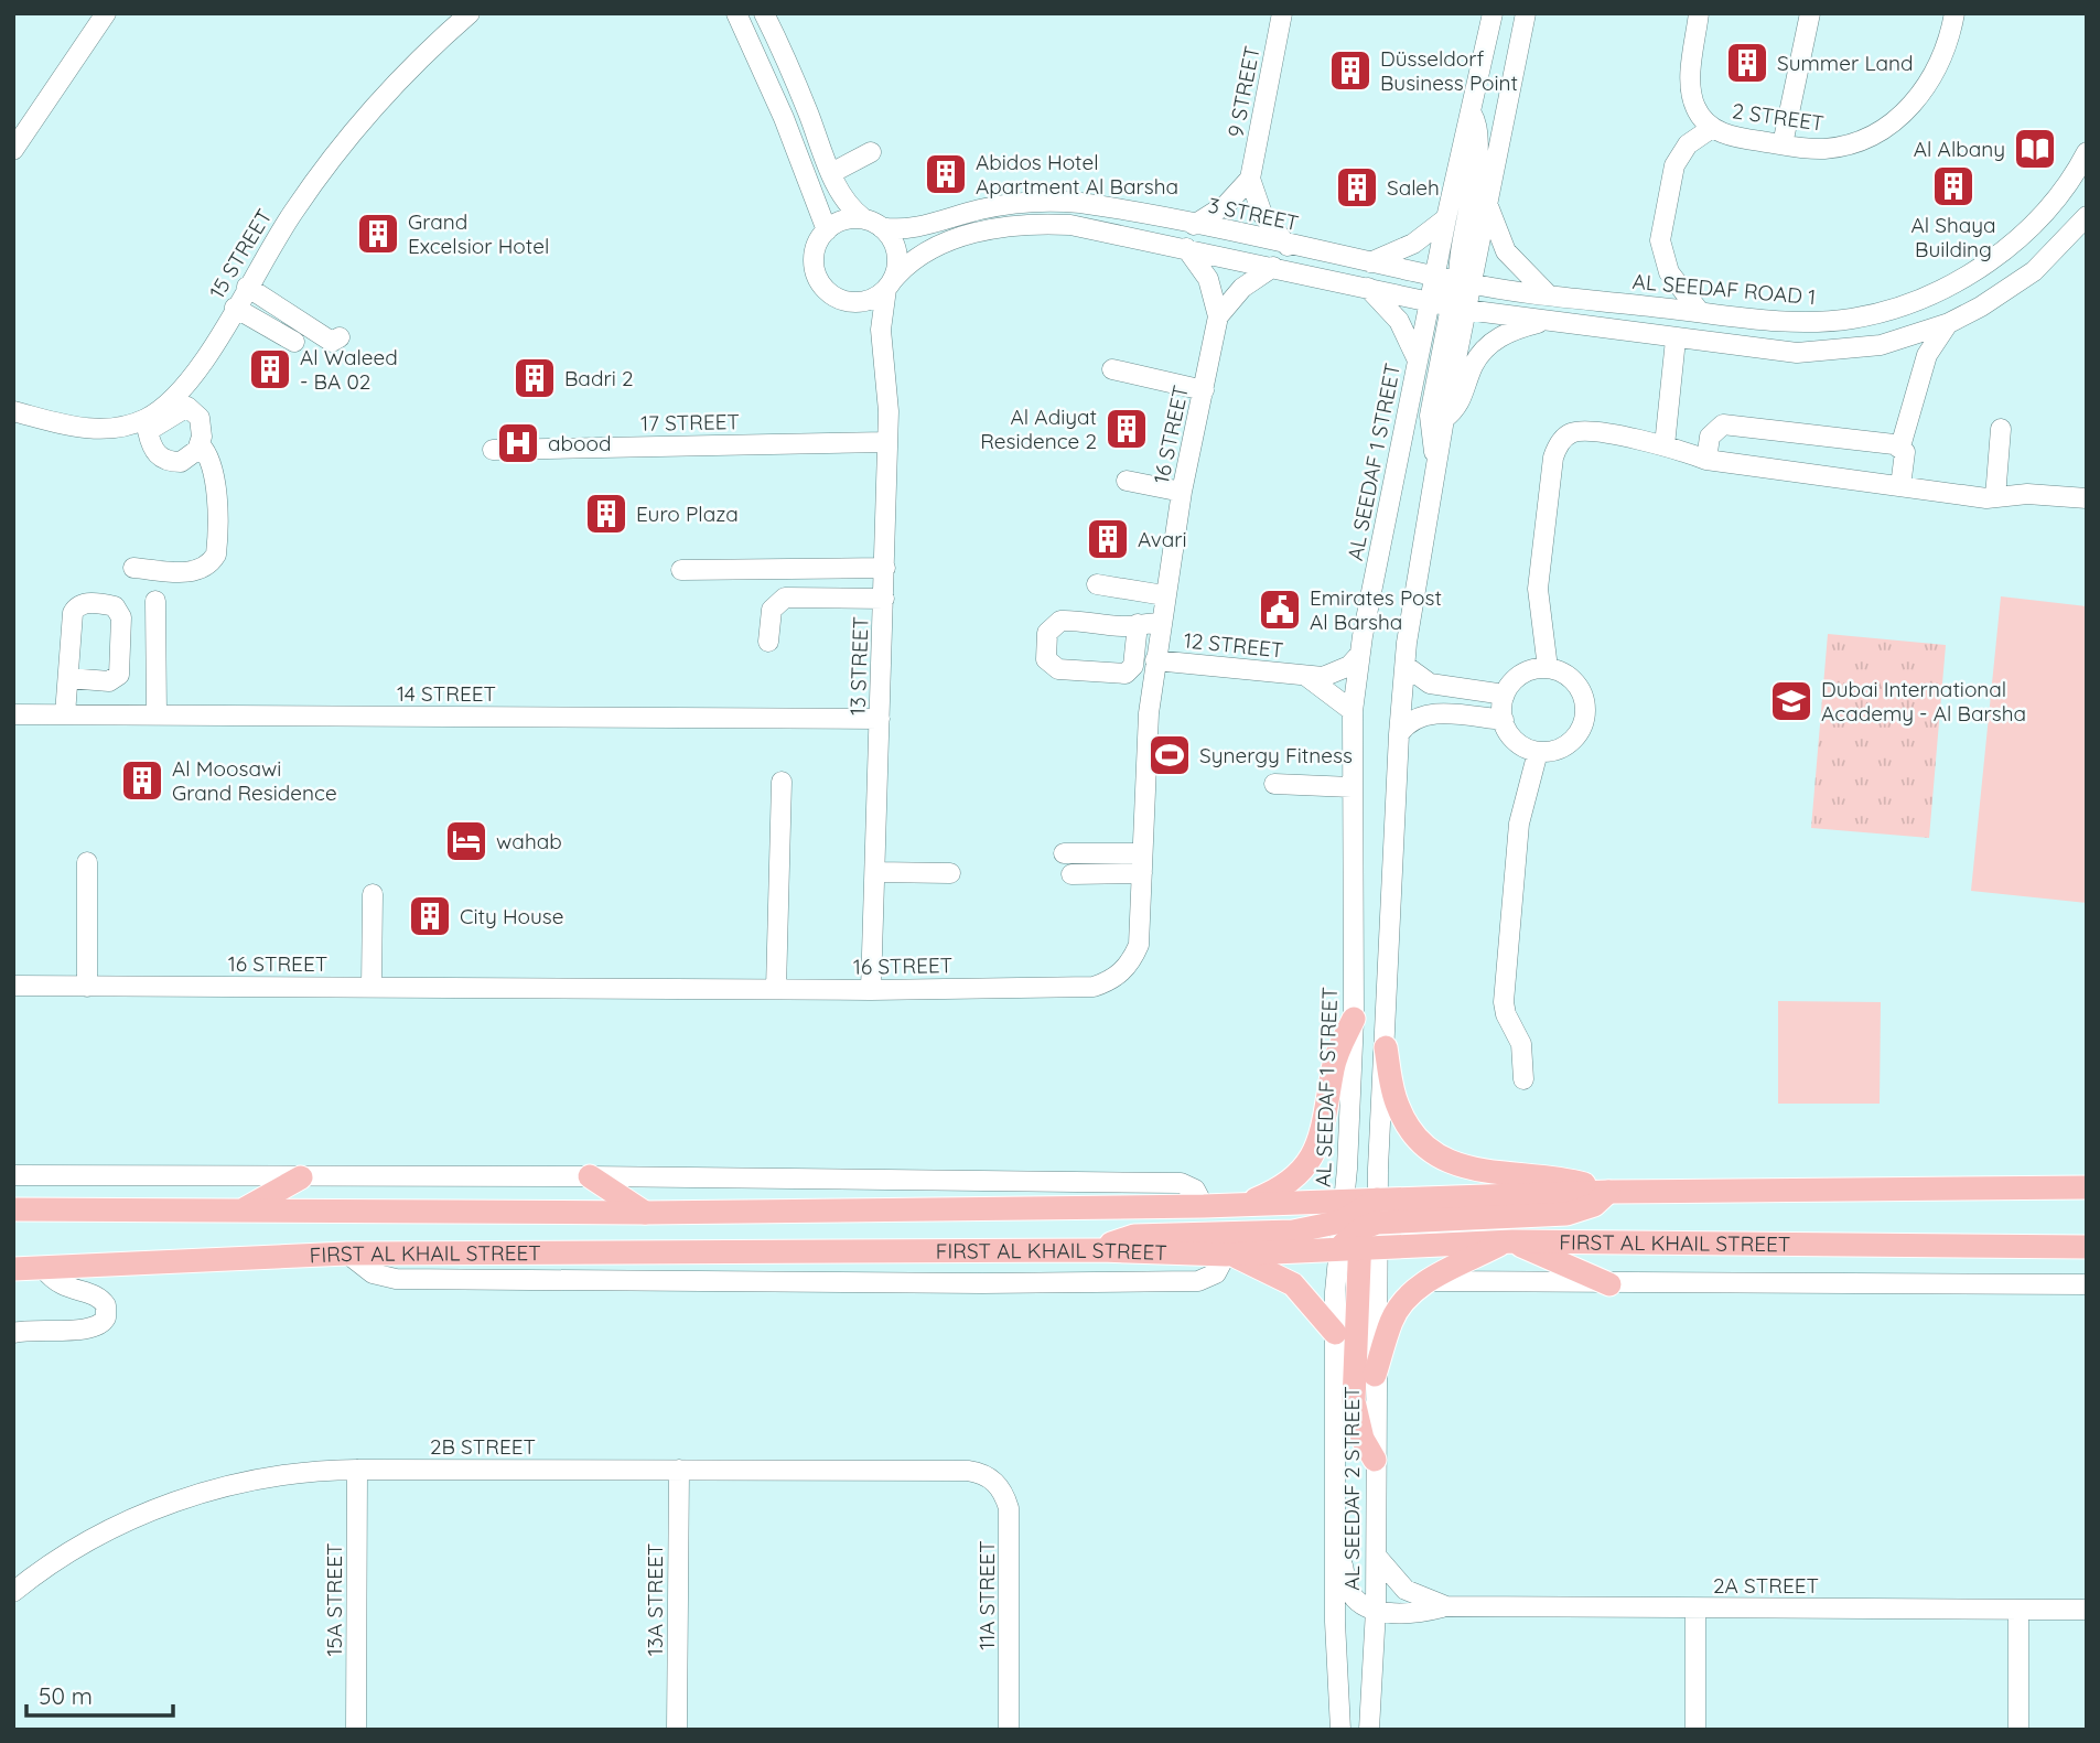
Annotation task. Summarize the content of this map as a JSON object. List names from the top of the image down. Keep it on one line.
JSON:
{"streets":{"main road":["FIRST AL KHAIL STREET"],"street":["9 STREET","2 STREET","3 STREET","15 STREET","AL SEEDAF ROAD 1","17 STREET","16 STREET","AL SEEDAF 1 STREET","12 STREET","13 STREET","14 STREET","2B STREET","AL SEEDAF 2 STREET","2A STREET","11A STREET","15A STREET","13A STREET"]},"crossings":[["3 STREET","AL SEEDAF ROAD 1"],["3 STREET","AL SEEDAF 1 STREET"],["3 STREET","13 STREET"],["AL SEEDAF ROAD 1","AL SEEDAF 1 STREET"],["17 STREET","13 STREET"],["16 STREET","12 STREET"],["16 STREET","13 STREET"],["AL SEEDAF 1 STREET","12 STREET"],["AL SEEDAF 1 STREET","FIRST AL KHAIL STREET"],["AL SEEDAF 1 STREET","AL SEEDAF 2 STREET"],["13 STREET","14 STREET"],["FIRST AL KHAIL STREET","AL SEEDAF 2 STREET"],["2B STREET","11A STREET"],["2B STREET","15A STREET"],["2B STREET","13A STREET"],["AL SEEDAF 2 STREET","2A STREET"]],"places":{"building":["Summer Land","Düsseldorf Business Point","Abidos Hotel Apartment Al Barsha","Al Shaya Building","Saleh","Grand Excelsior Hotel","Al Waleed - BA 02","Badri 2","Al Adiyat Residence 2","Euro Plaza","Avari","Al Moosawi Grand Residence","City House"],"library":["Al Albany"],"hospital":["abood"],"public building":["Emirates Post Al Barsha"],"school or university":["Dubai International Academy - Al Barsha"],"sports":["Synergy Fitness"],"hotel":["wahab"]},"scale_bar":"50 m"}
